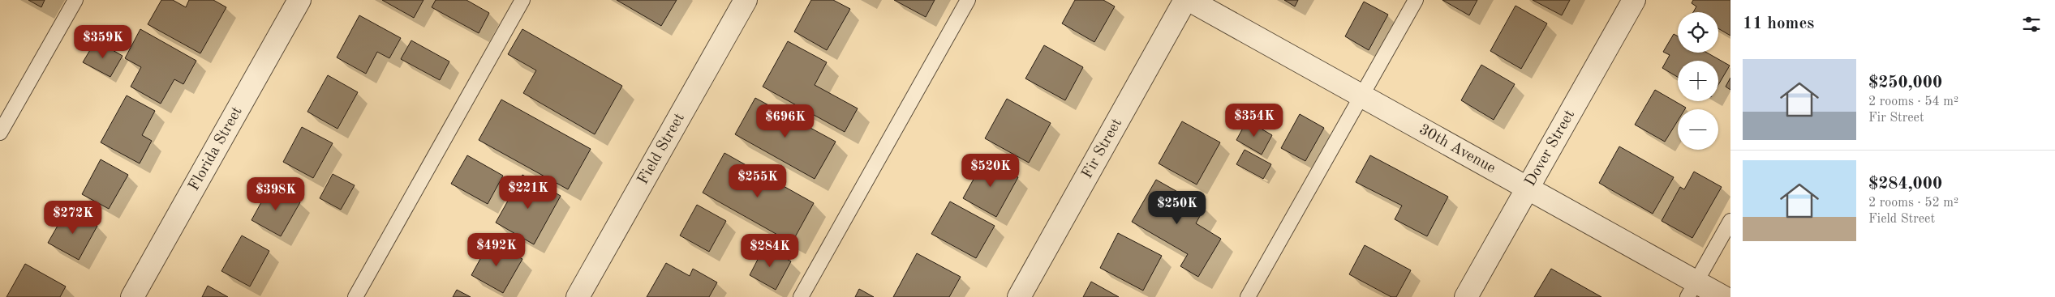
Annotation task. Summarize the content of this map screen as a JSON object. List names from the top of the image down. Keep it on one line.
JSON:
{"streets":{"street":["30th Avenue","Florida Street","Field Street","Fir Street","Dover Street"]},"crossings":[["30th Avenue","Dover Street"]],"page":{"heading":"11 homes","map_buttons":["+","−"],"price":["$359K","$354K","$696K","$520K","$255K","$221K","$398K","$250K","$272K","$492K","$284K"],"list":[{"name":"$250,000","note":"2 rooms · 54 m² · Fir Street"},{"name":"$284,000","note":"2 rooms · 52 m² · Field Street"}]}}
